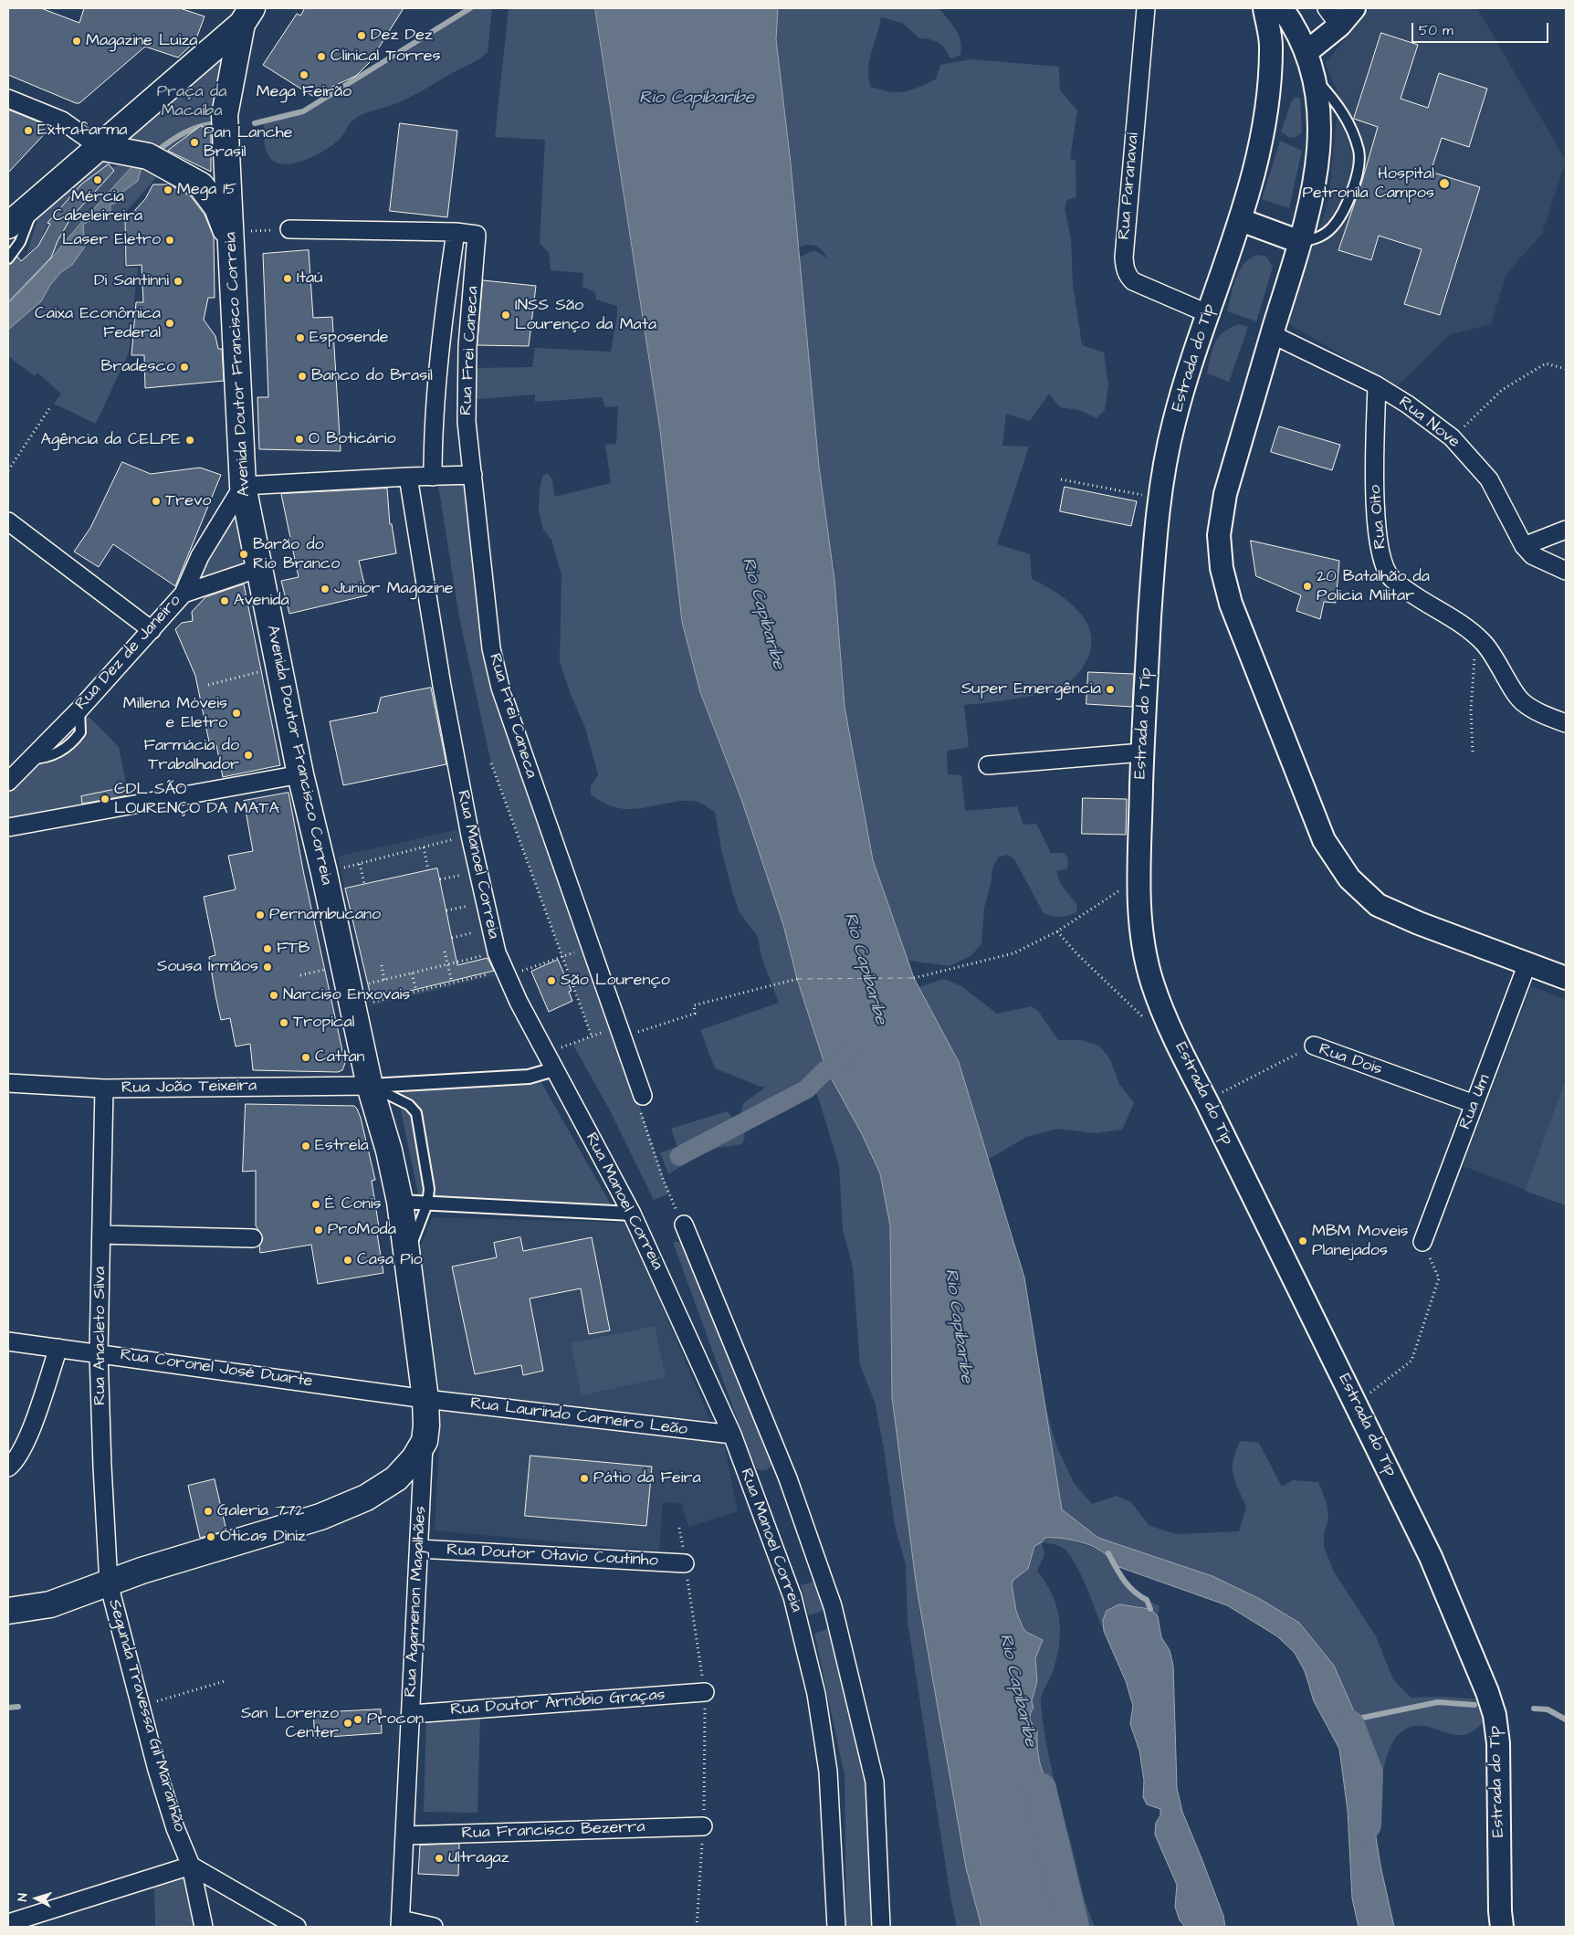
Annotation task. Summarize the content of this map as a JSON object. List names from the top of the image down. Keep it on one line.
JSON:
{"streets":{"main road":["Avenida Doutor Francisco Correia"],"street":["Rua Paranavaí","Rua Frei Caneca","Estrada do Tip","Rua Nove","Rua Oito","Rua Dez de Janeiro","Rua Manoel Correia","Rua Dois","Rua João Teixeira","Rua Um","Rua Anacleto Silva","Rua Coronel José Duarte","Rua Laurindo Carneiro Leão","Rua Doutor Otavio Coutinho","Rua Agamenon Magalhães","Rua Doutor Arnóbio Graças","Segunda Travessa Gil Maranhão","Rua Francisco Bezerra"]},"crossings":[["Rua Paranavaí","Estrada do Tip"],["Estrada do Tip","Rua Dois"],["Avenida Doutor Francisco Correia","Rua Dez de Janeiro"],["Avenida Doutor Francisco Correia","Rua João Teixeira"],["Avenida Doutor Francisco Correia","Rua Anacleto Silva"],["Avenida Doutor Francisco Correia","Rua Coronel José Duarte"],["Avenida Doutor Francisco Correia","Rua Laurindo Carneiro Leão"],["Avenida Doutor Francisco Correia","Rua Agamenon Magalhães"],["Avenida Doutor Francisco Correia","Segunda Travessa Gil Maranhão"],["Rua Nove","Rua Oito"],["Rua Manoel Correia","Rua Laurindo Carneiro Leão"],["Rua Dois","Rua Um"],["Rua João Teixeira","Rua Anacleto Silva"],["Rua Anacleto Silva","Rua Coronel José Duarte"],["Rua Anacleto Silva","Segunda Travessa Gil Maranhão"],["Rua Coronel José Duarte","Rua Laurindo Carneiro Leão"],["Rua Doutor Otavio Coutinho","Rua Agamenon Magalhães"],["Rua Agamenon Magalhães","Rua Doutor Arnóbio Graças"],["Rua Agamenon Magalhães","Rua Francisco Bezerra"]],"water":["Rio Capibaribe"],"parks":["Praça da Macaíba"],"places":["Dez Dez","Magazine Luiza","Clinical Torres","Mega Feirão","Extrafarma","Pan Lanche Brasil","Mércia Cabeleireira","Hospital Petronila Campos","Mega 15","Laser Eletro","Itaú","Di Santinni","INSS São Lourenço da Mata","Caixa Econômica Federal","Esposende","Bradesco","Banco do Brasil","O Boticário","Agência da CELPE","Trevo","Barão do Rio Branco","20 Batalhão da Policia Militar","Junior Magazine","Avenida","Super Emergência","Millena Móveis e Eletro","Farmácia do Trabalhador","CDL SÃO LOURENÇO DA MATA","Pernambucano","FTB","Sousa Irmãos","São Lourenço","Narciso Enxovais","Tropical","Cattan","Estrela","É Conis","ProModa","MBM Moveis Planejados","Casa Pio","Pátio da Feira","Galeria 772","Óticas Diniz","Procon","San Lorenzo Center","Ultragaz"],"scale_bar":"50 m","north":"left"}
